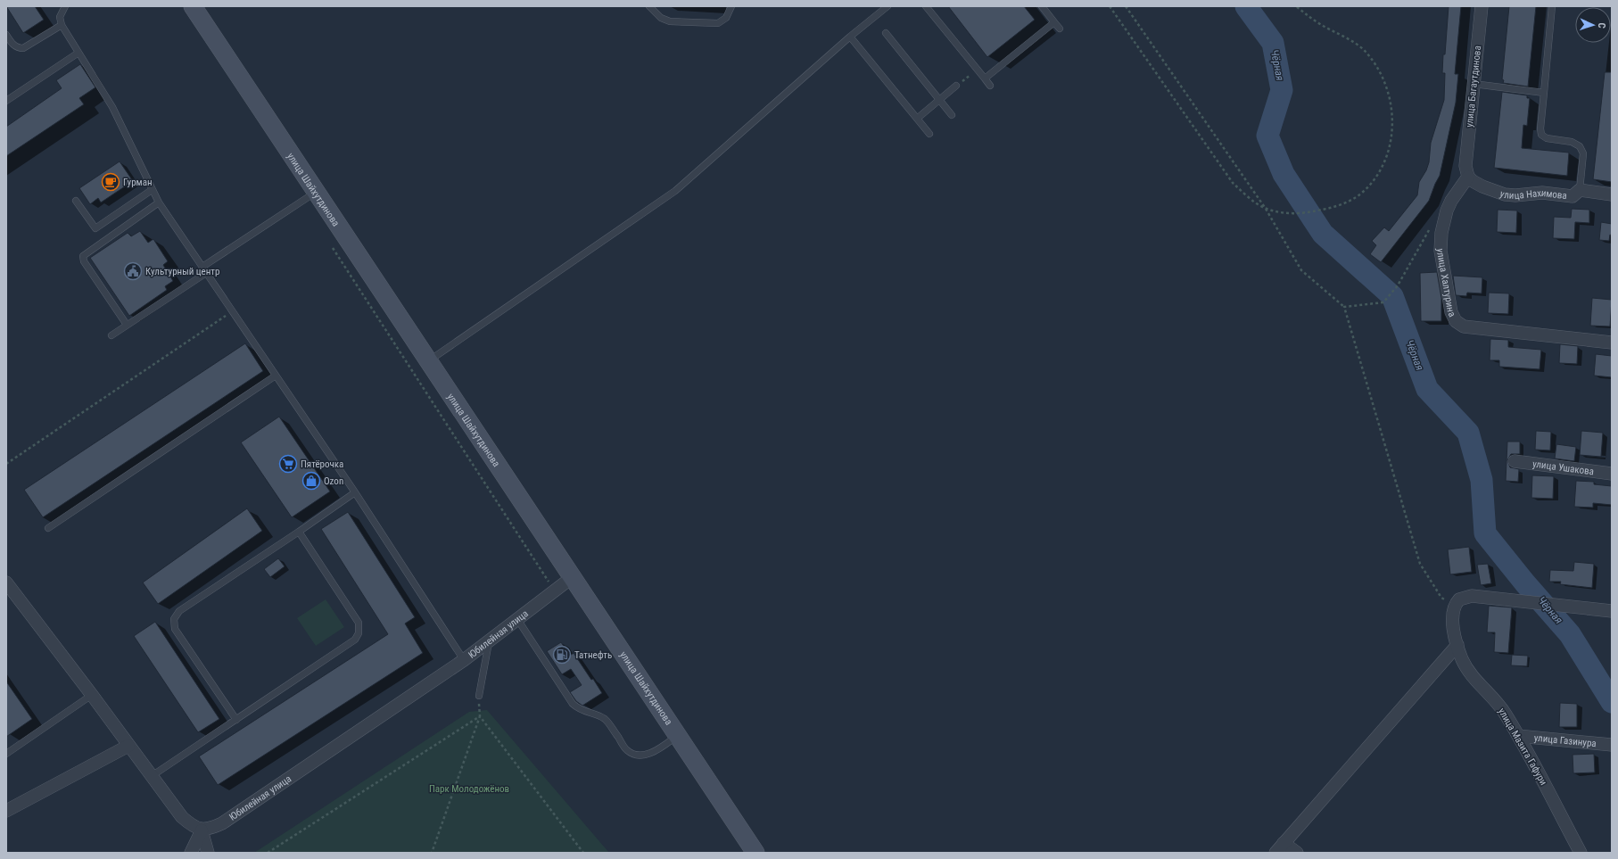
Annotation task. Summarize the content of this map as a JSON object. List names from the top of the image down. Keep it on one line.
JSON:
{"streets":{"main road":["улица Шайхутдинова"],"street":["улица Багаутдинова","улица Нахимова","улица Халтурина","улица Ушакова","Юбилейная улица","улица Газинура","улица Мазита Гафури"]},"crossings":[["улица Багаутдинова","улица Нахимова"],["улица Багаутдинова","улица Халтурина"],["улица Шайхутдинова","Юбилейная улица"],["улица Нахимова","улица Халтурина"],["улица Газинура","улица Мазита Гафури"]],"water":["Чёрная"],"parks":["Парк Молодожёнов"],"places":{"cafe":["Гурман"],"public building":["Культурный центр"],"supermarket":["Пятёрочка"],"shop":["Ozon"],"fuel station":["Татнефть"]},"north":"right"}
